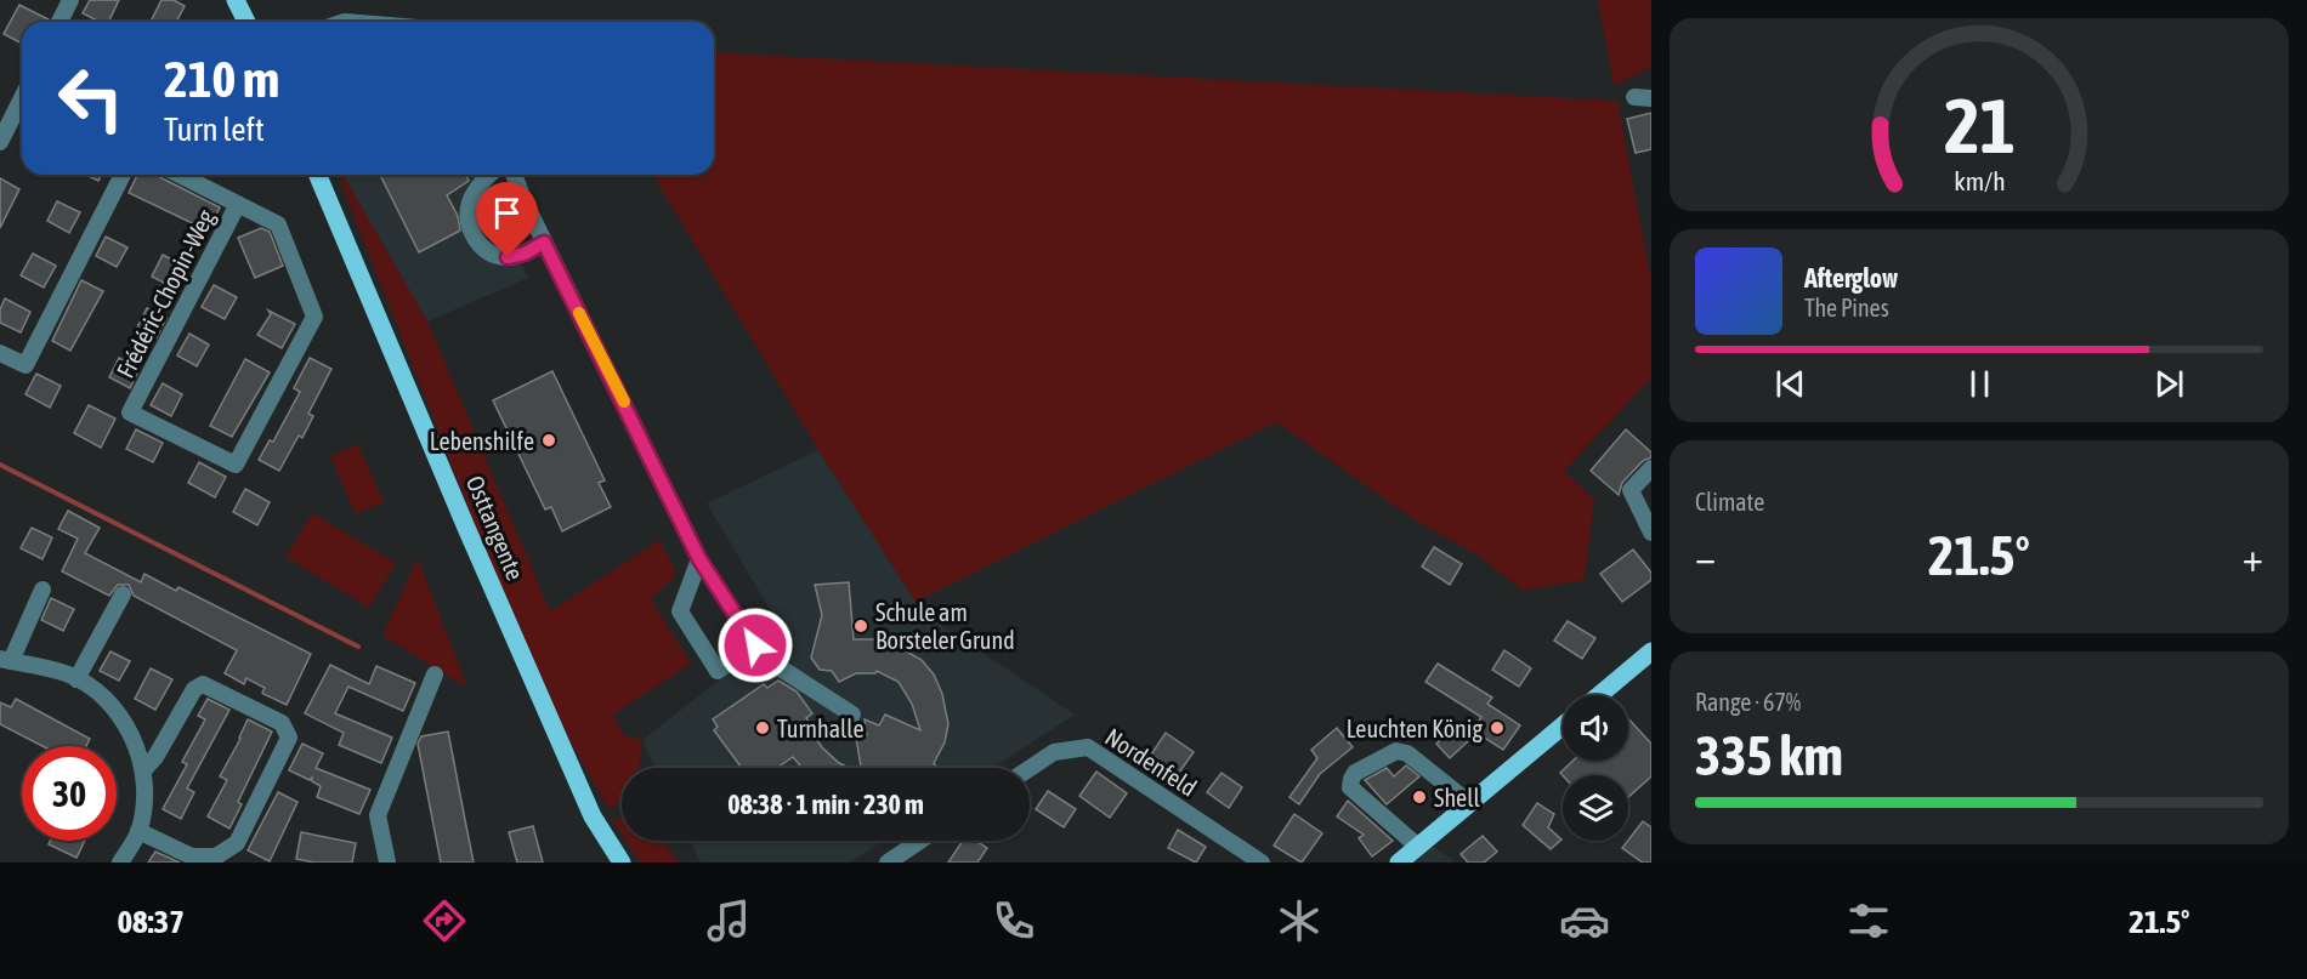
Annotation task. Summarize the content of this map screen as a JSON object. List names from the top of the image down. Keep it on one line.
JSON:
{"streets":{"main road":["Osttangente"],"street":["Frédéric-Chopin-Weg","Nordenfeld"]},"places":["Lebenshilfe","Schule am Borsteler Grund","Turnhalle","Leuchten König","Shell"],"page":{"turn":["210 m","Turn left"],"song":["Afterglow","The Pines"],"tile":["Climate",["Range · 67%","335 km"]],"heat":["−","21.5°","+"],"limit":"30","trip":"08:38 · 1 min · 230 m","tabs":["08:37","21.5°"],"gauge":["21","km/h"]}}
